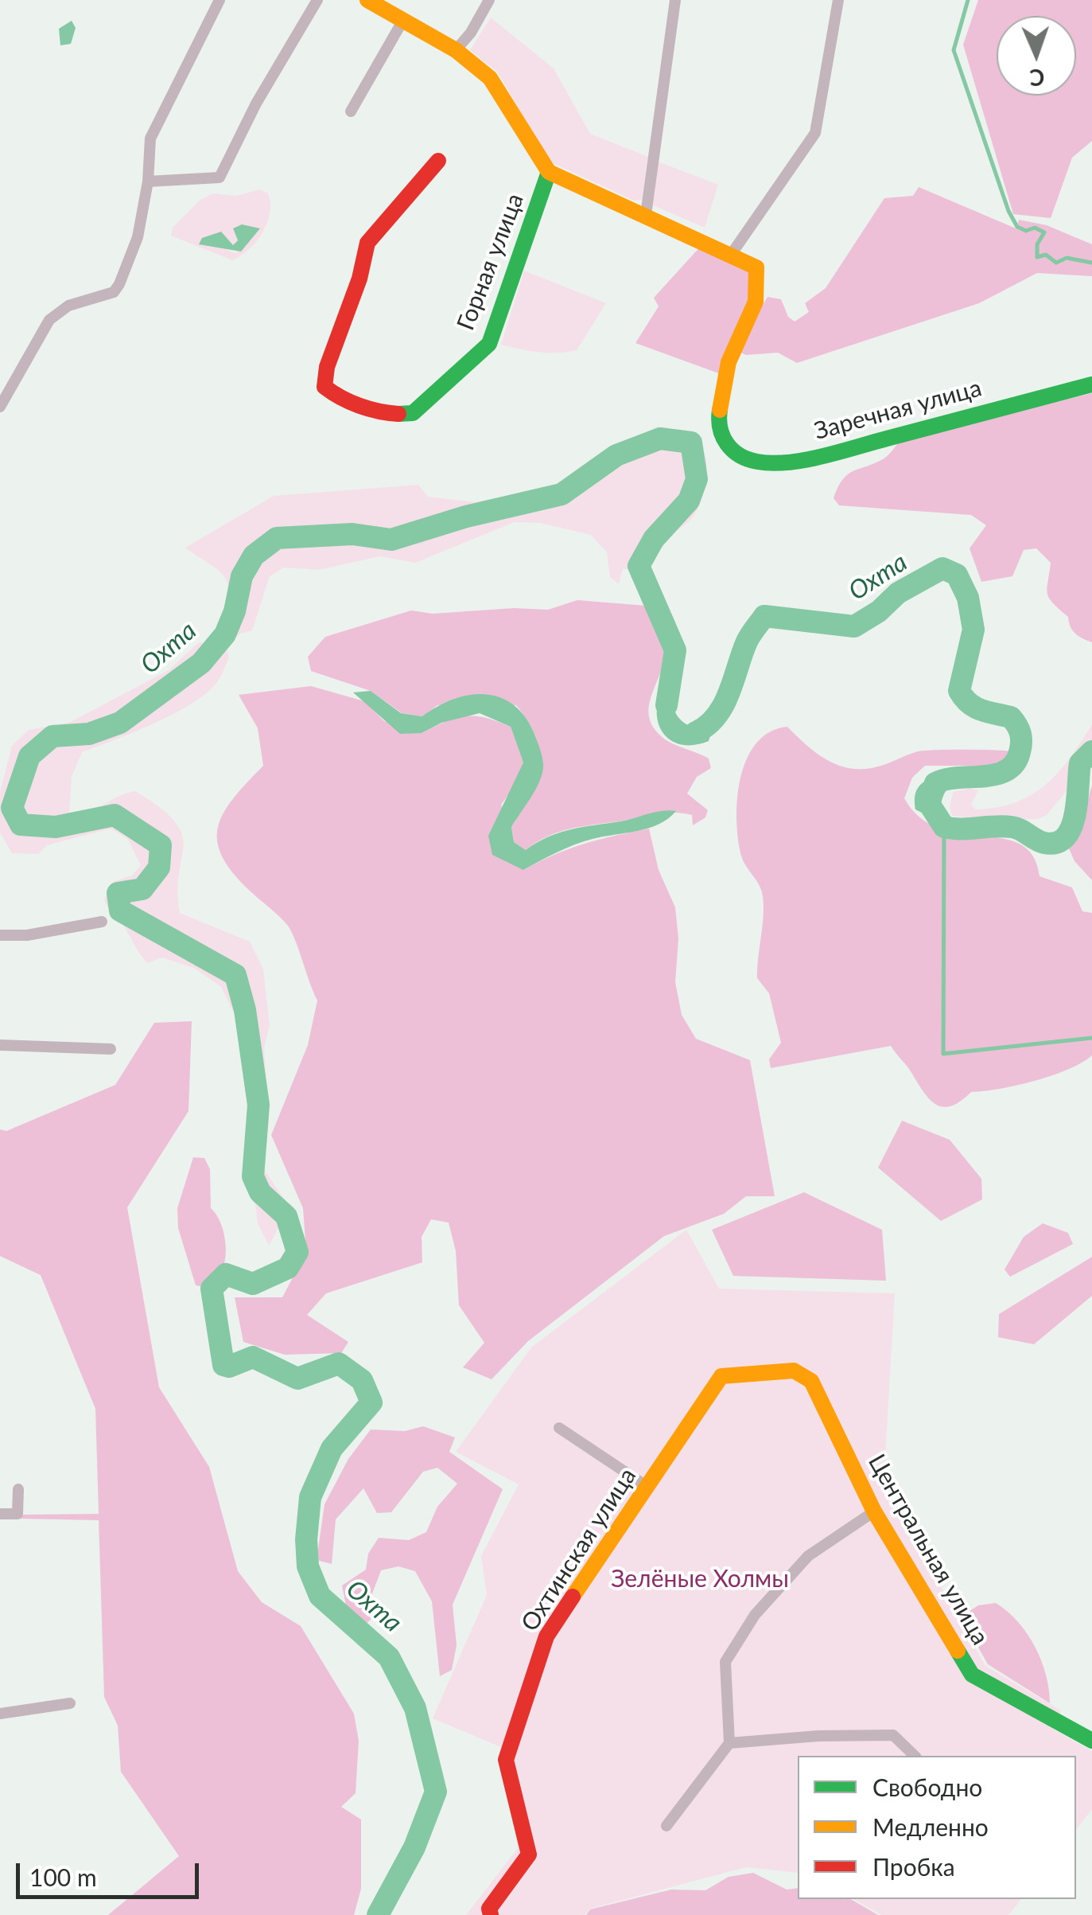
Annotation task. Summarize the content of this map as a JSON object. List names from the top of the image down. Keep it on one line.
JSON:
{"streets":{"street":["Горная улица","Заречная улица","Охтинская улица","Центральная улица"]},"crossings":[["Охтинская улица","Центральная улица"]],"water":["Охта"],"parks":["Зелёные Холмы"],"legend":["Свободно","Медленно","Пробка"],"scale_bar":"100 m","north":"bottom"}
